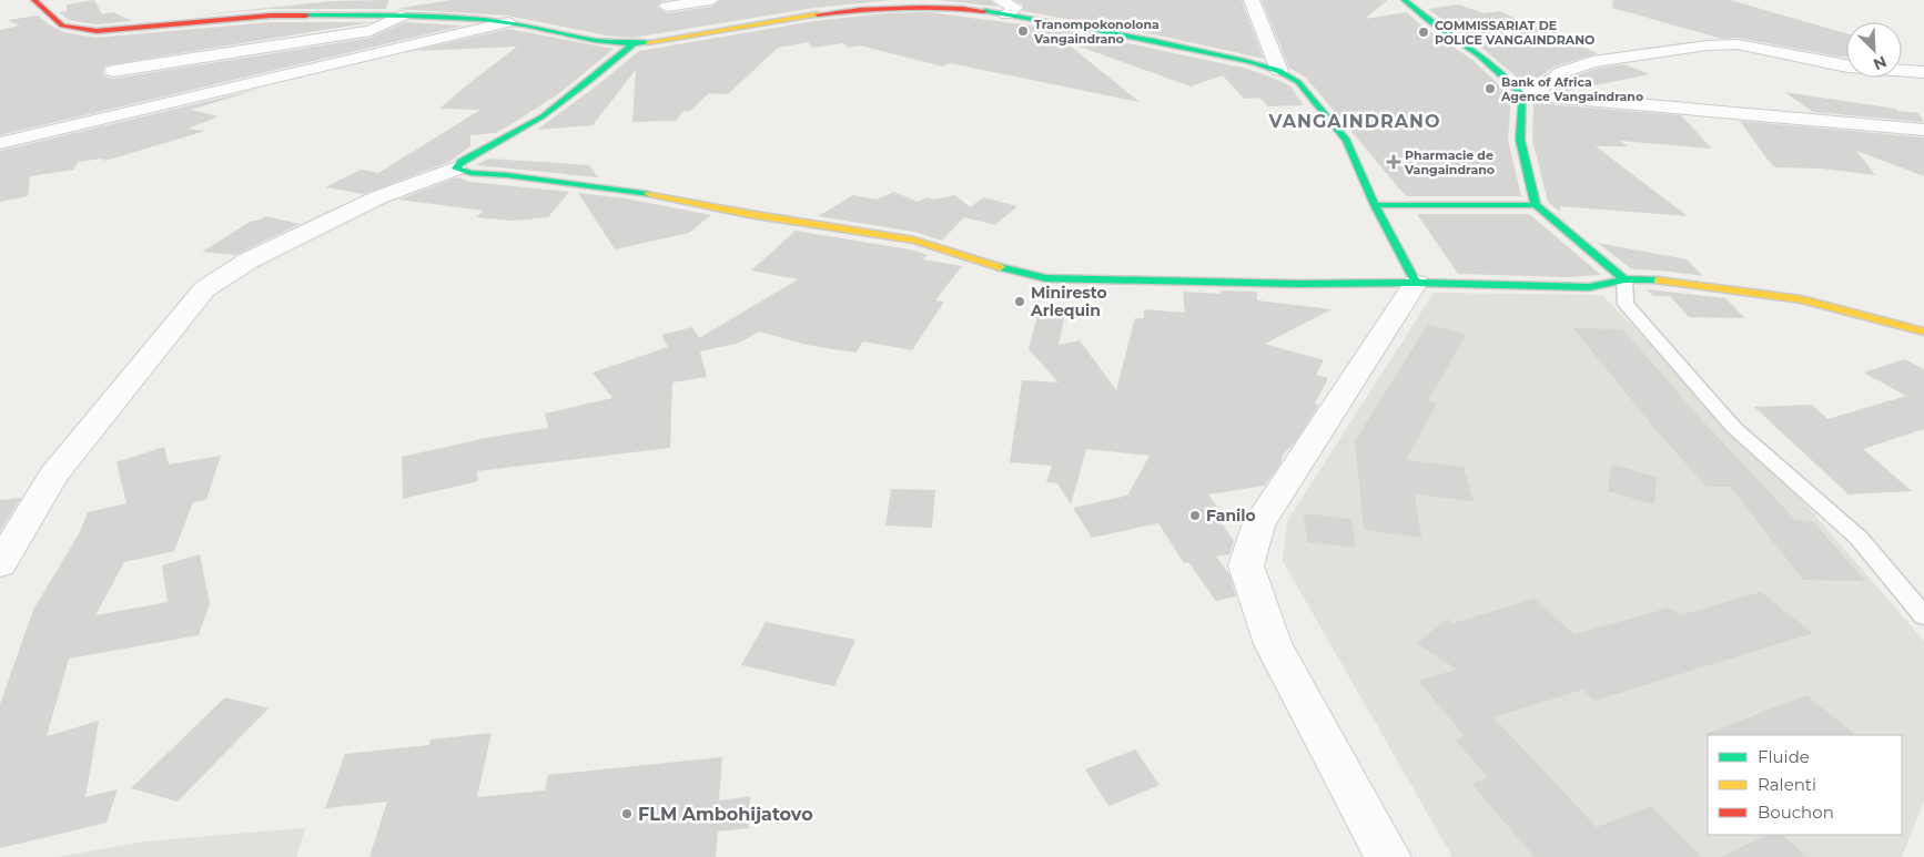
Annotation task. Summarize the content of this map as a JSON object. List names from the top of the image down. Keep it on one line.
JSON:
{"districts":["VANGAINDRANO"],"places":{"other":["Tranompokonolona Vangaindrano","COMMISSARIAT DE POLICE VANGAINDRANO","Bank of Africa Agence Vangaindrano","Miniresto Arlequin","Fanilo","FLM Ambohijatovo"],"health":["Pharmacie de Vangaindrano"]},"legend":["Fluide","Ralenti","Bouchon"],"north":"bottom right"}
